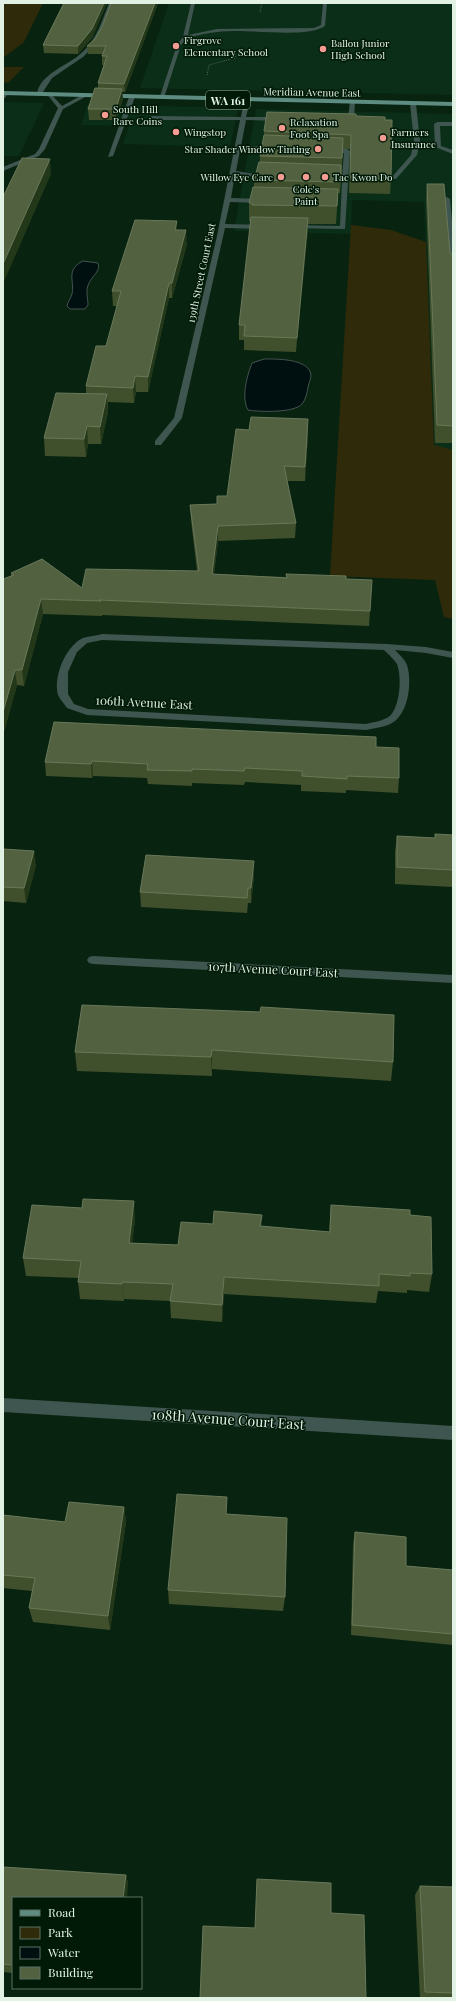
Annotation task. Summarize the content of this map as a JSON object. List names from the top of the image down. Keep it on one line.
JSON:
{"streets":{"main road":["Meridian Avenue East","WA 161"],"street":["139th Street Court East","106th Avenue East","107th Avenue Court East","108th Avenue Court East"]},"crossings":[["Meridian Avenue East","139th Street Court East"]],"places":["Firgrove Elementary School","Ballou Junior High School","South Hill Rare Coins","Relaxation Foot Spa","Wingstop","Farmers Insurance","Star Shader Window Tinting","Willow Eye Care","Cole's Paint","Tae Kwon Do"],"legend":["Road","Park","Water","Building"]}
